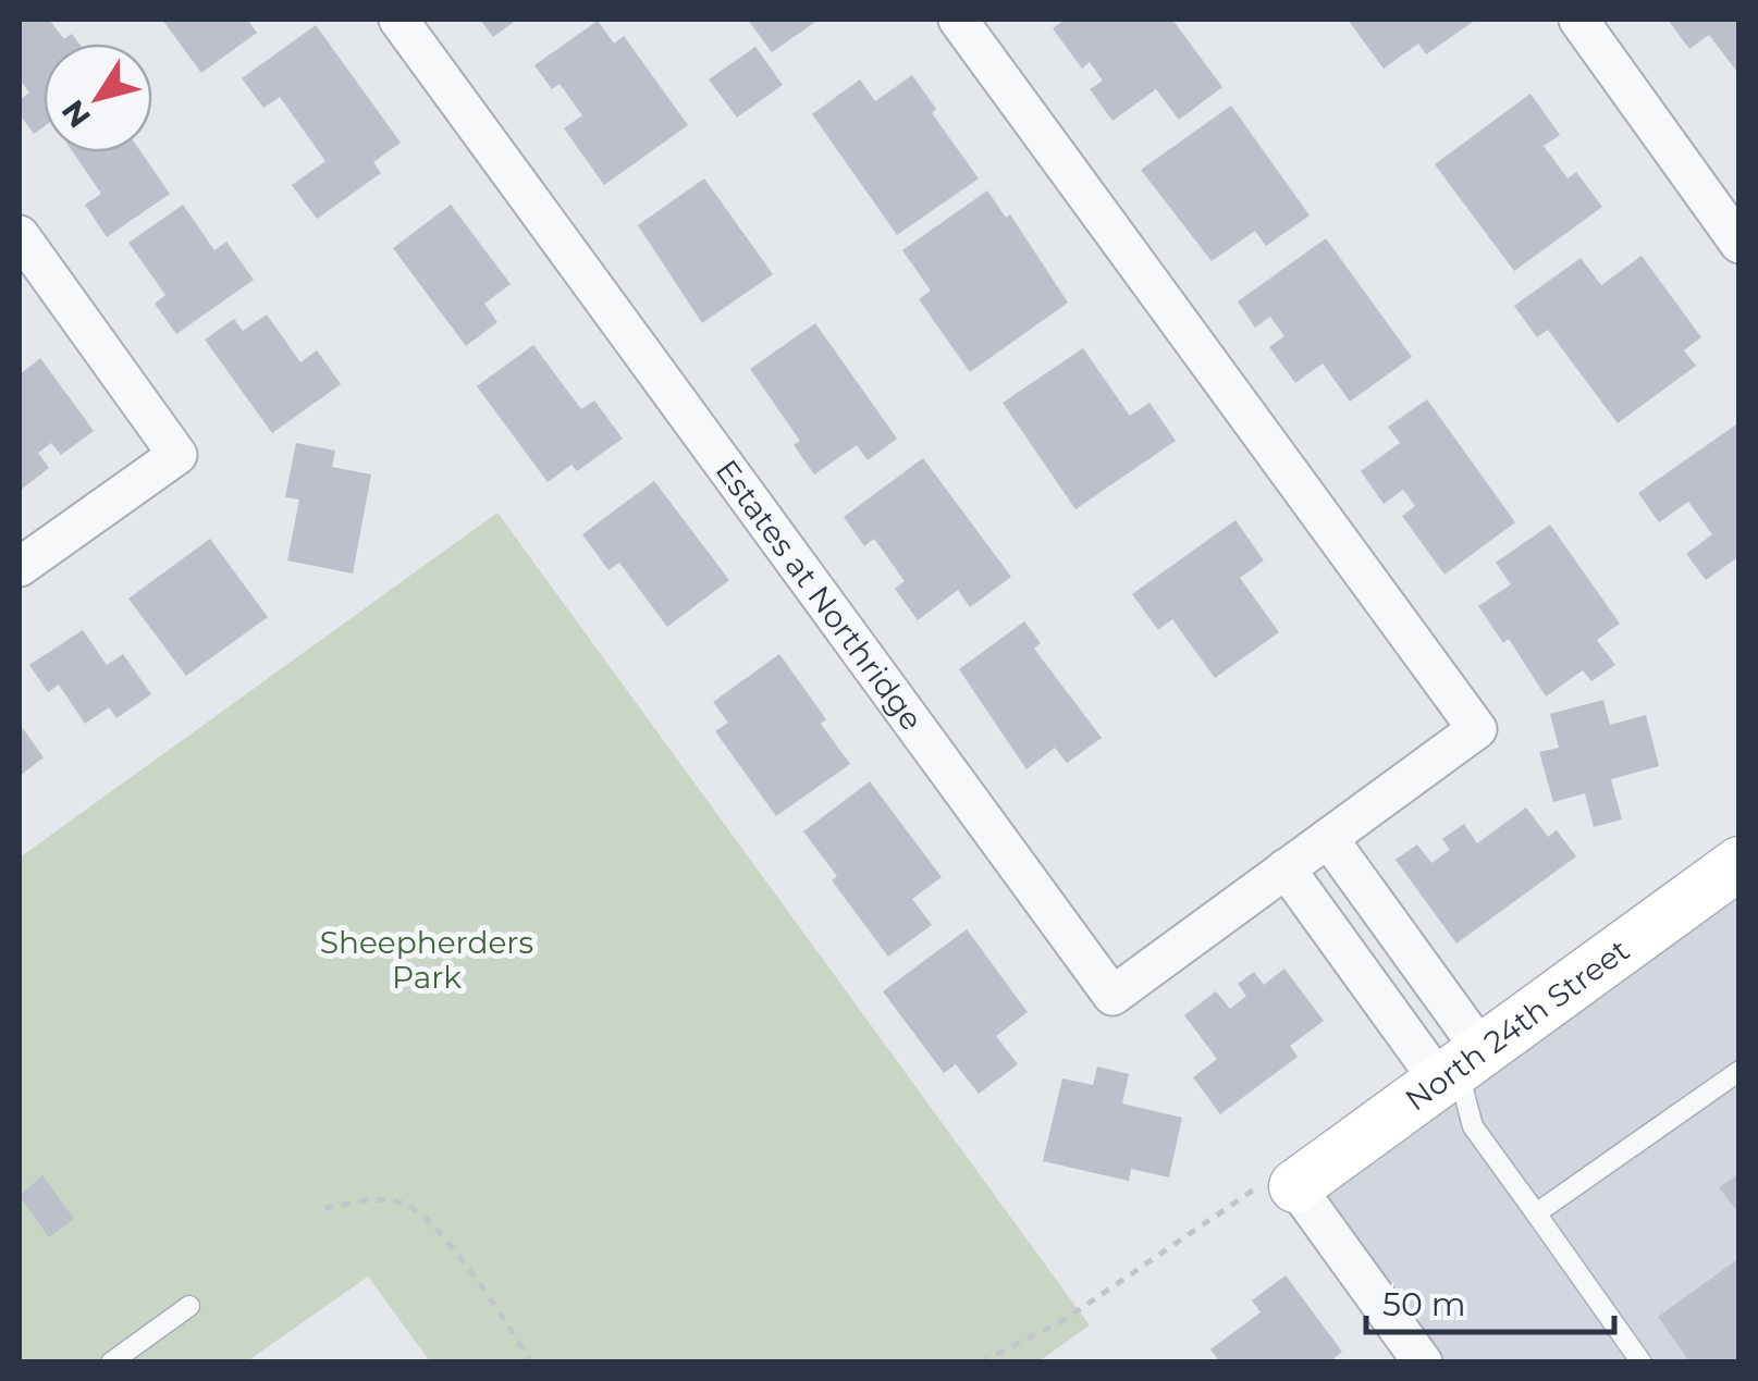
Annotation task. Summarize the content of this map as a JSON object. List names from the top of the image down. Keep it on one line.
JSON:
{"streets":{"street":["Estates at Northridge","North 24th Street"]},"parks":["Sheepherders Park"],"scale_bar":"50 m","north":"bottom left"}
